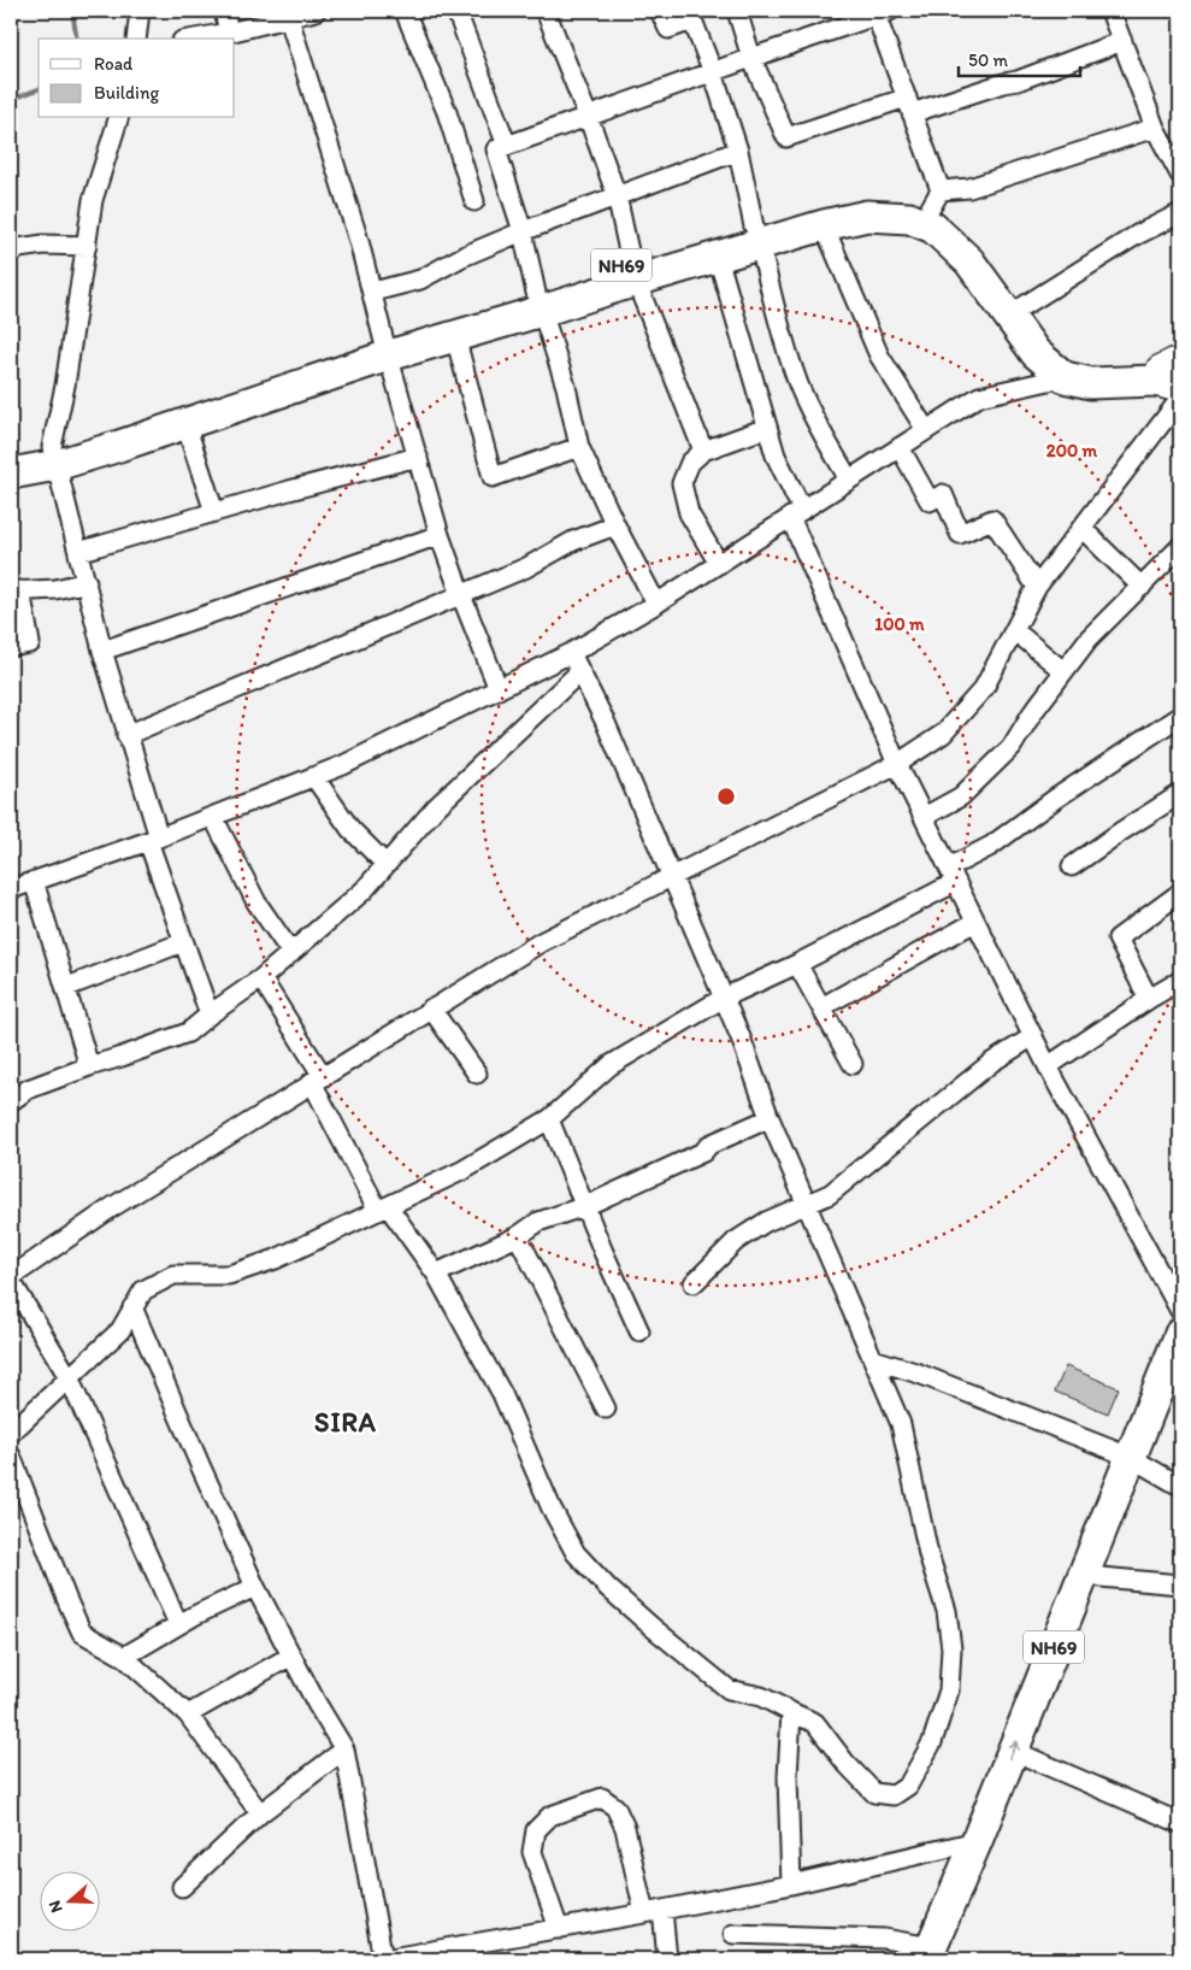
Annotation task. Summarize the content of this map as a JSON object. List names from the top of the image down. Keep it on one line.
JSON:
{"streets":{"highway":["NH69"]},"districts":["SIRA"],"legend":["Road","Building"],"scale_bar":"50 m","north":"left","rings":["200 m","100 m"]}
